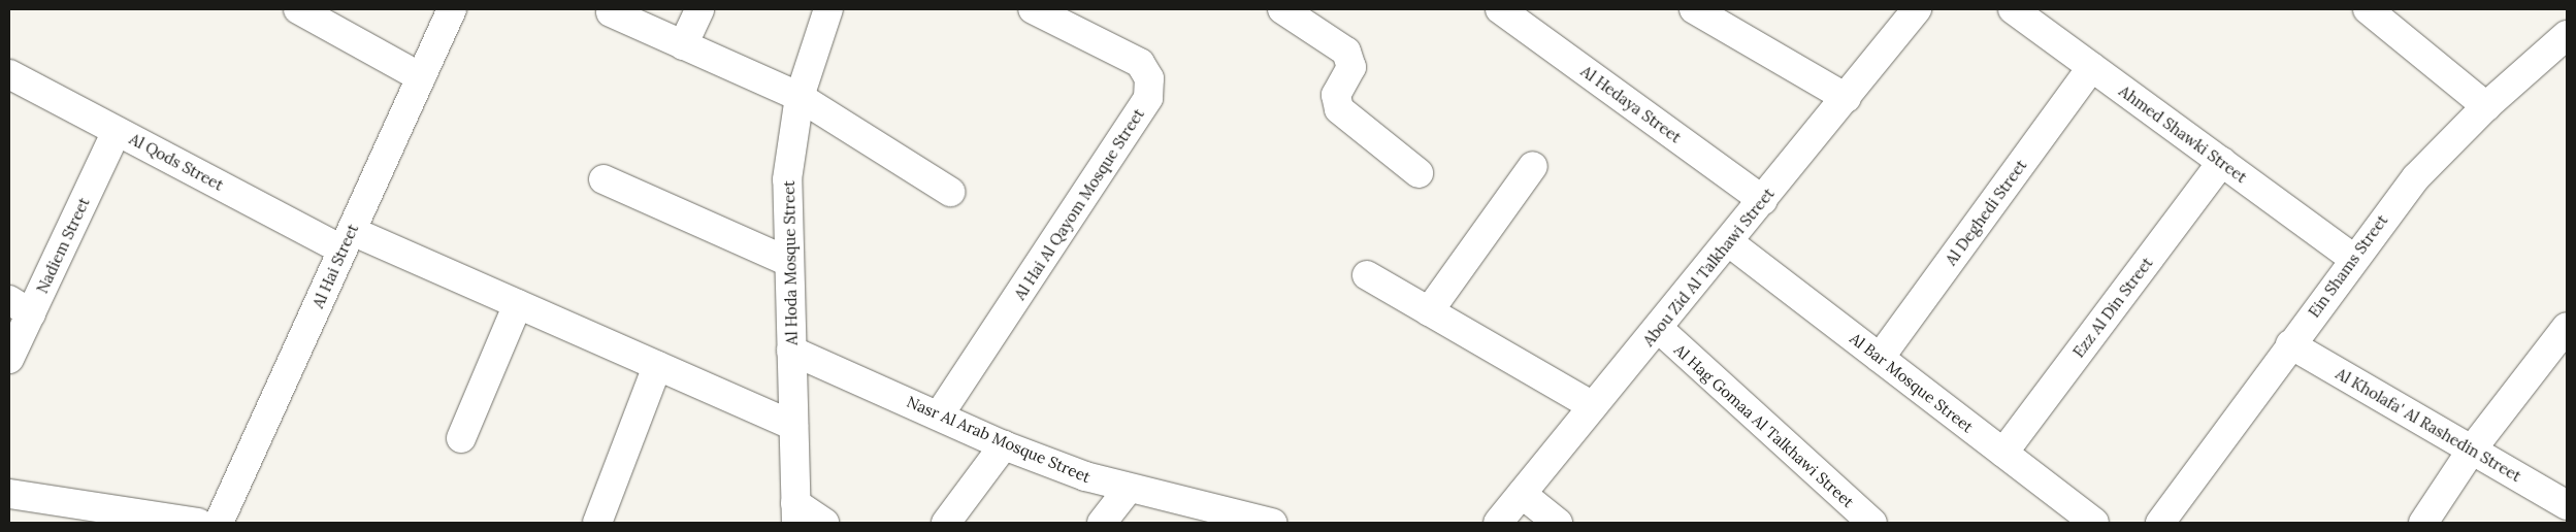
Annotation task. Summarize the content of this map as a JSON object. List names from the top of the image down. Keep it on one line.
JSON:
{"streets":{"street":["Al Hedaya Street","Ahmed Shawki Street","Al Qods Street","Al Hai Al Qayom Mosque Street","Al Deghedi Street","Nadiem Street","Al Hoda Mosque Street","Al Hai Street","Ein Shams Street","Abou Zid Al Talkhawi Street","Ezz Al Din Street","Al Bar Mosque Street","Al Kholafa' Al Rashedin Street","Al Hag Gomaa Al Talkhawi Street","Nasr Al Arab Mosque Street"]},"crossings":[["Al Hedaya Street","Abou Zid Al Talkhawi Street"],["Ahmed Shawki Street","Al Deghedi Street"],["Ahmed Shawki Street","Ein Shams Street"],["Ahmed Shawki Street","Ezz Al Din Street"],["Al Qods Street","Nadiem Street"],["Al Qods Street","Al Hoda Mosque Street"],["Al Qods Street","Al Hai Street"],["Al Hai Al Qayom Mosque Street","Nasr Al Arab Mosque Street"],["Al Deghedi Street","Al Bar Mosque Street"],["Al Hoda Mosque Street","Nasr Al Arab Mosque Street"],["Ein Shams Street","Al Kholafa' Al Rashedin Street"],["Abou Zid Al Talkhawi Street","Al Bar Mosque Street"],["Abou Zid Al Talkhawi Street","Al Hag Gomaa Al Talkhawi Street"],["Ezz Al Din Street","Al Bar Mosque Street"]]}
